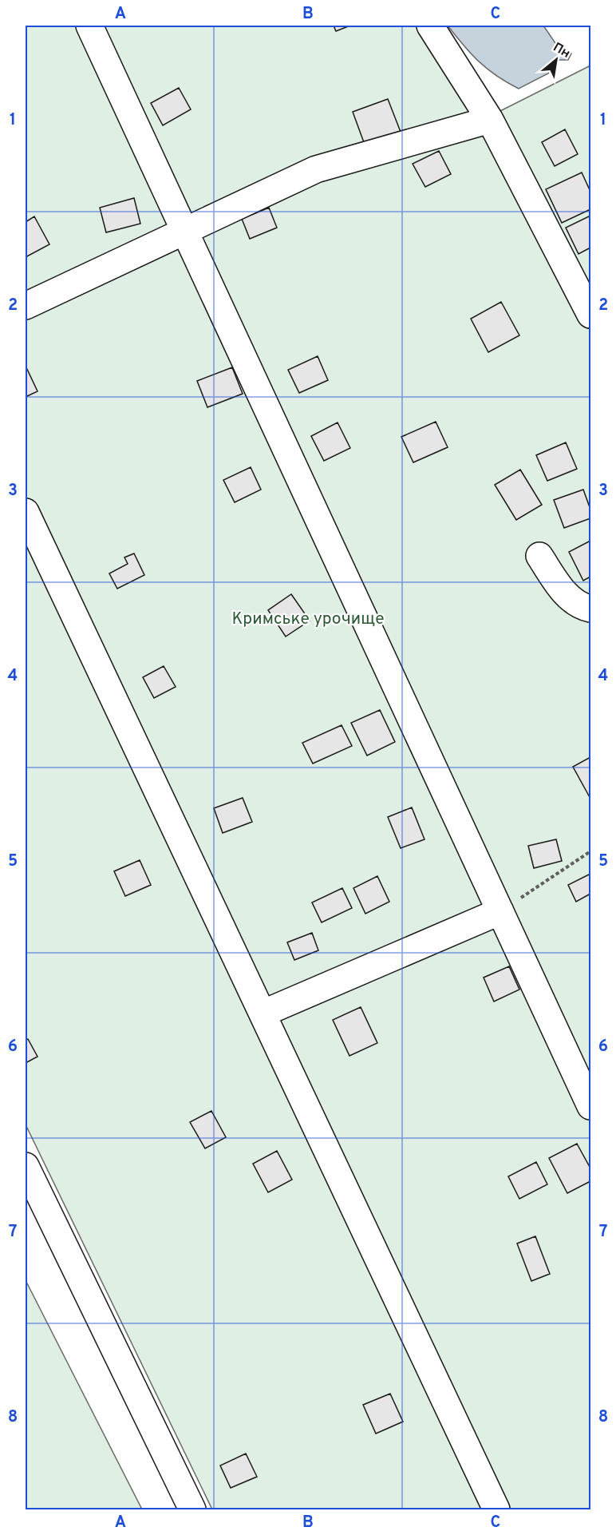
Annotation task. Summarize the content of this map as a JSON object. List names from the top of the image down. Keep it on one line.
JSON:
{"parks":["Кримське урочище"],"north":"top right","grid":{"columns":["A","B","C"],"rows":["1","2","3","4","5","6","7","8"]}}
